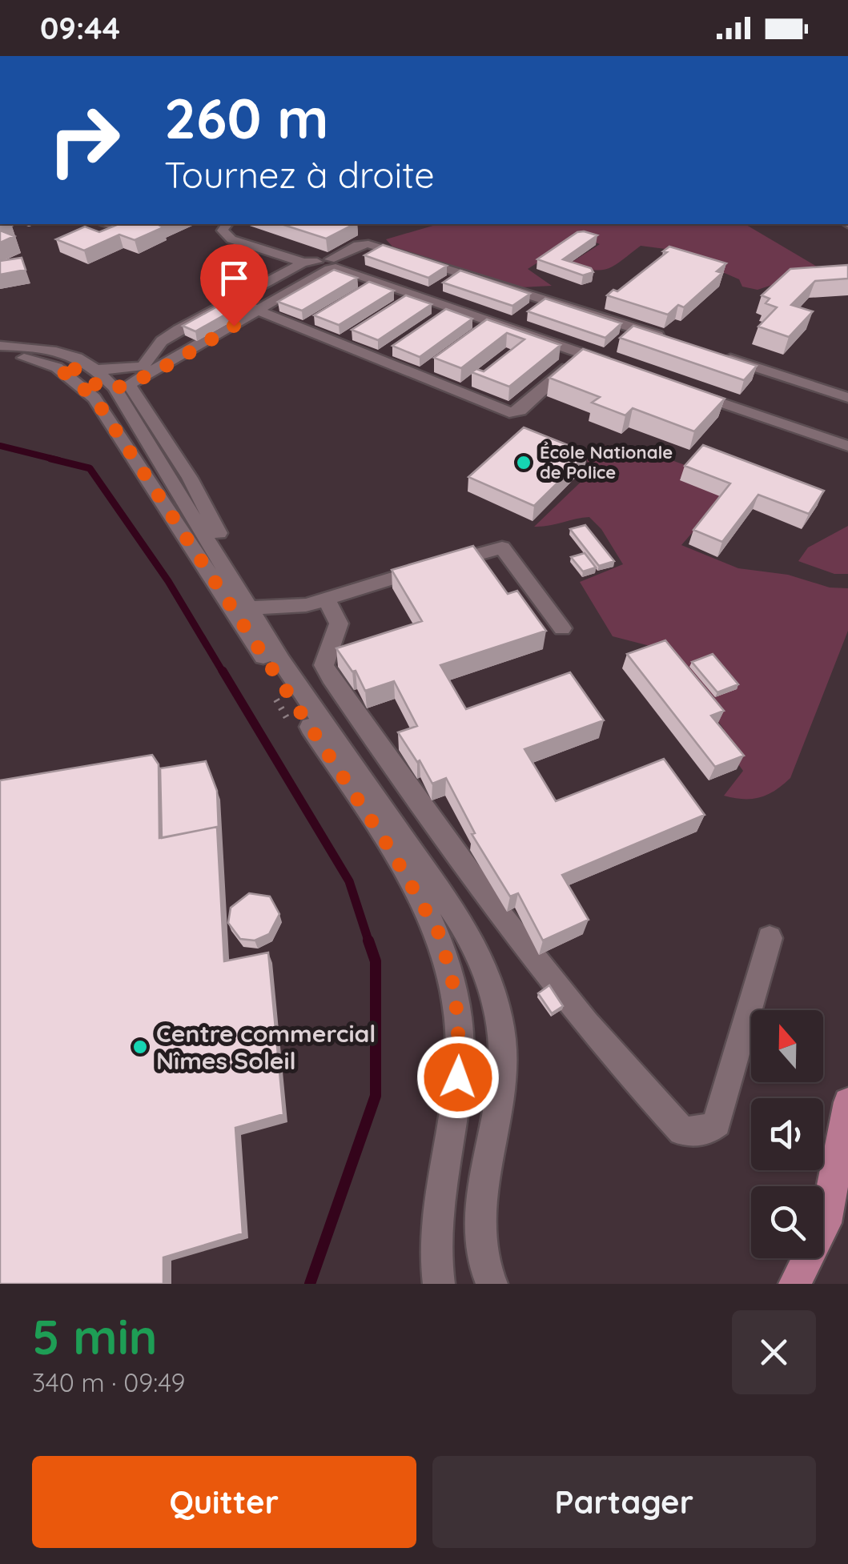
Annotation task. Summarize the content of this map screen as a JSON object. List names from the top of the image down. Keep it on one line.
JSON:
{"places":["École Nationale de Police","Centre commercial Nîmes Soleil"],"north":"top","page":{"status":"09:44","turn":["260 m","Tournez à droite"],"heading":["5 min","340 m · 09:49"],"buttons":["Quitter","Partager"]}}
